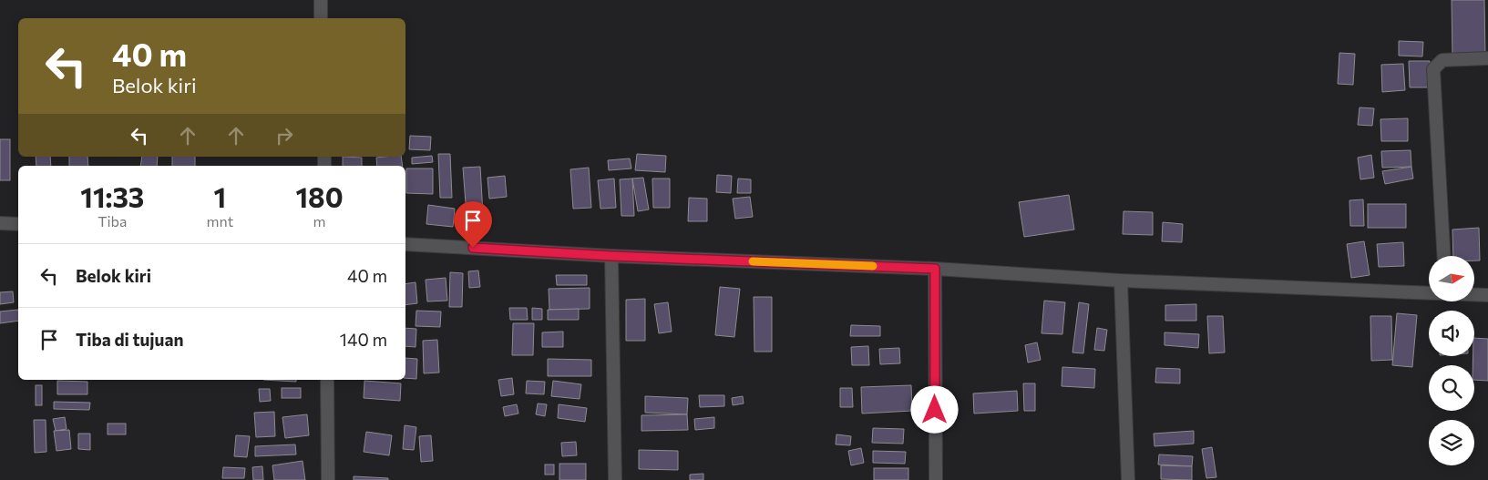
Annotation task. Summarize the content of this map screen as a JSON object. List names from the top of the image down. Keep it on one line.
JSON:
{"north":"right","page":{"turn":["40 m","Belok kiri"],"eta":["11:33","Tiba","1","mnt","180","m"],"list":[{"name":"Belok kiri","value":"40 m"},{"name":"Tiba di tujuan","value":"140 m"}]}}
